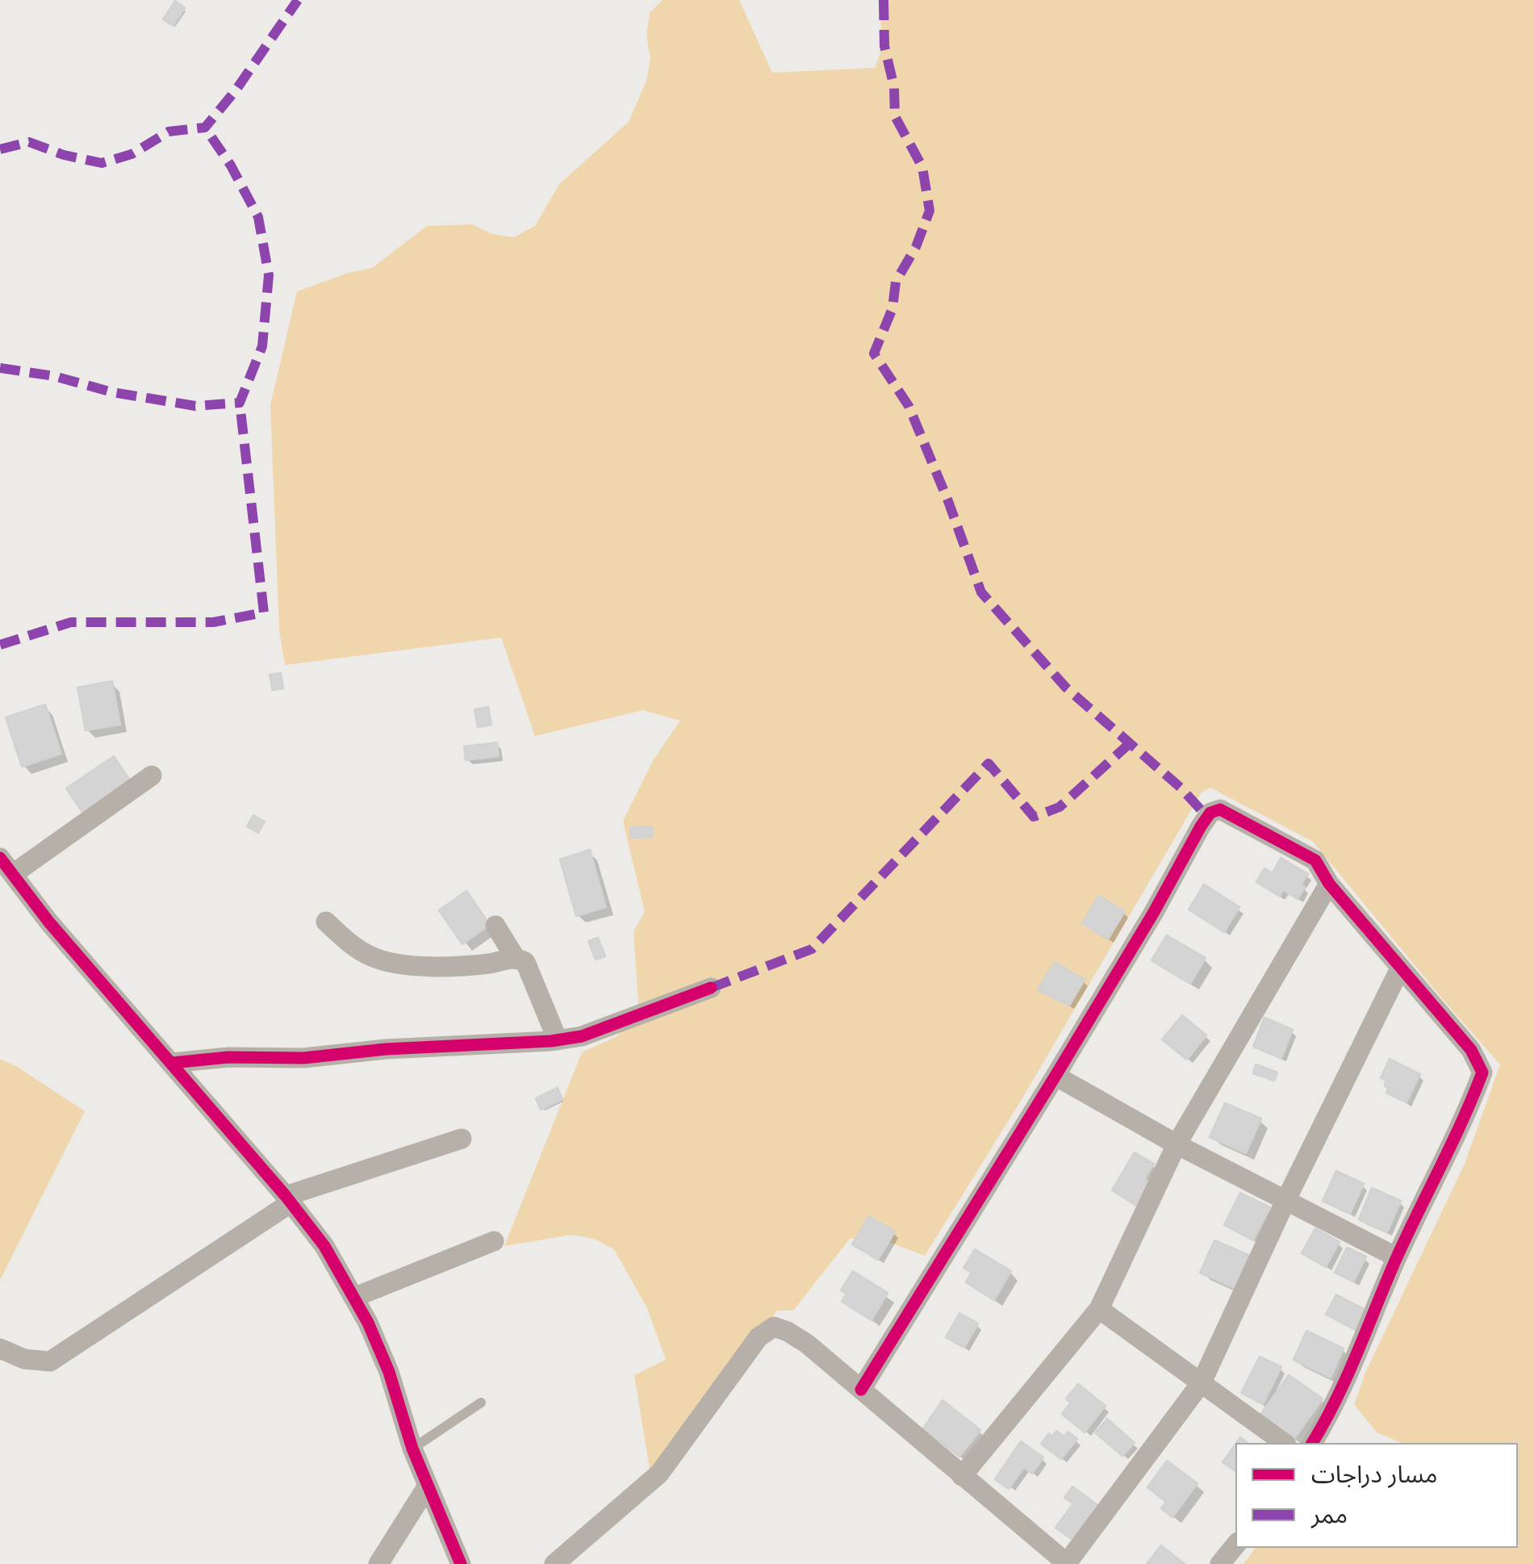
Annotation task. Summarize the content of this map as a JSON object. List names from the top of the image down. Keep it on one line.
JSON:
{"legend":["مسار دراجات","ممر"]}
